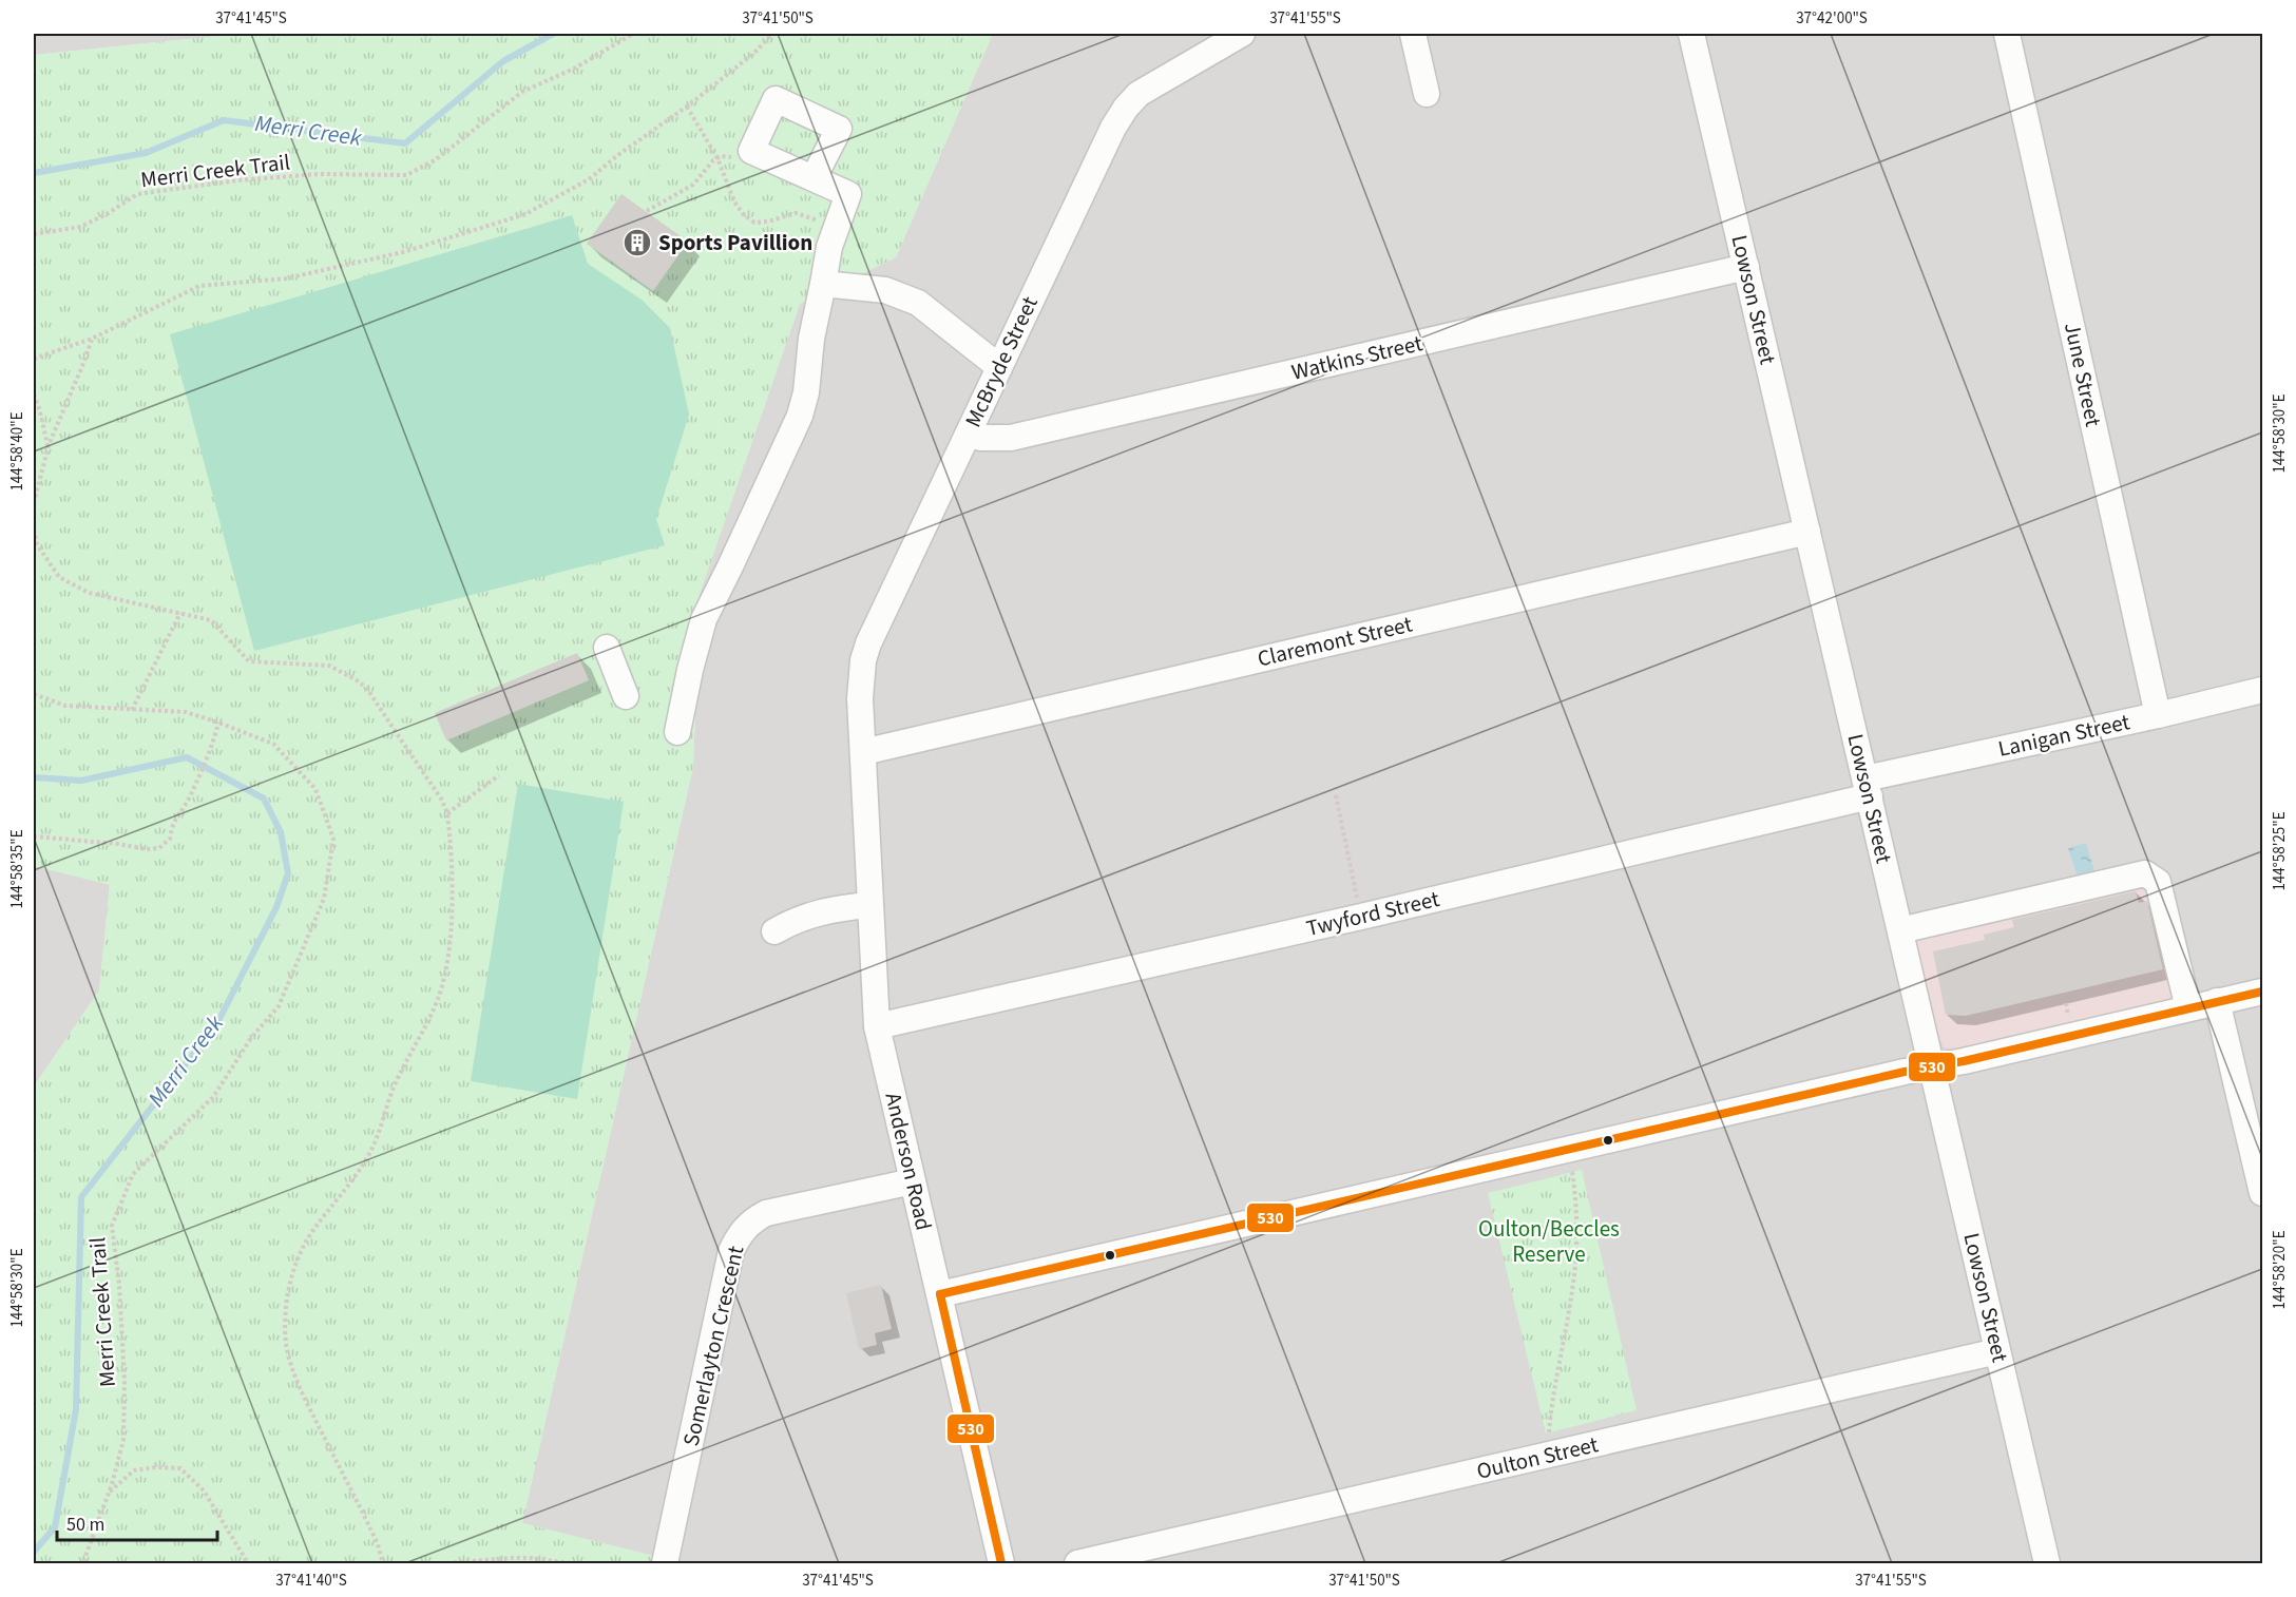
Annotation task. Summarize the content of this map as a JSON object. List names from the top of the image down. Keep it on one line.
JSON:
{"streets":{"street":["Lowson Street","Watkins Street","McBryde Street","June Street","Claremont Street","Lanigan Street","Twyford Street","Anderson Road","Somerlayton Crescent","Oulton Street"],"path":["Merri Creek Trail"]},"crossings":[["Lowson Street","Watkins Street"],["Lowson Street","Claremont Street"],["Lowson Street","Lanigan Street"],["Lowson Street","Twyford Street"],["Lowson Street","Oulton Street"],["Watkins Street","McBryde Street"],["McBryde Street","Claremont Street"],["McBryde Street","Anderson Road"],["June Street","Lanigan Street"],["Claremont Street","Anderson Road"],["Lanigan Street","Twyford Street"],["Twyford Street","Anderson Road"],["Anderson Road","Somerlayton Crescent"]],"water":["Merri Creek"],"parks":["Oulton/Beccles Reserve"],"places":{"building":["Sports Pavillion"]},"lines":["transit line 530"],"scale_bar":"50 m","coordinates":["37°41'45\"S","37°41'50\"S","37°41'55\"S","37°42'00\"S","144°58'30\"E","144°58'40\"E","144°58'25\"E","144°58'35\"E","144°58'20\"E","37°41'40\"S"]}
